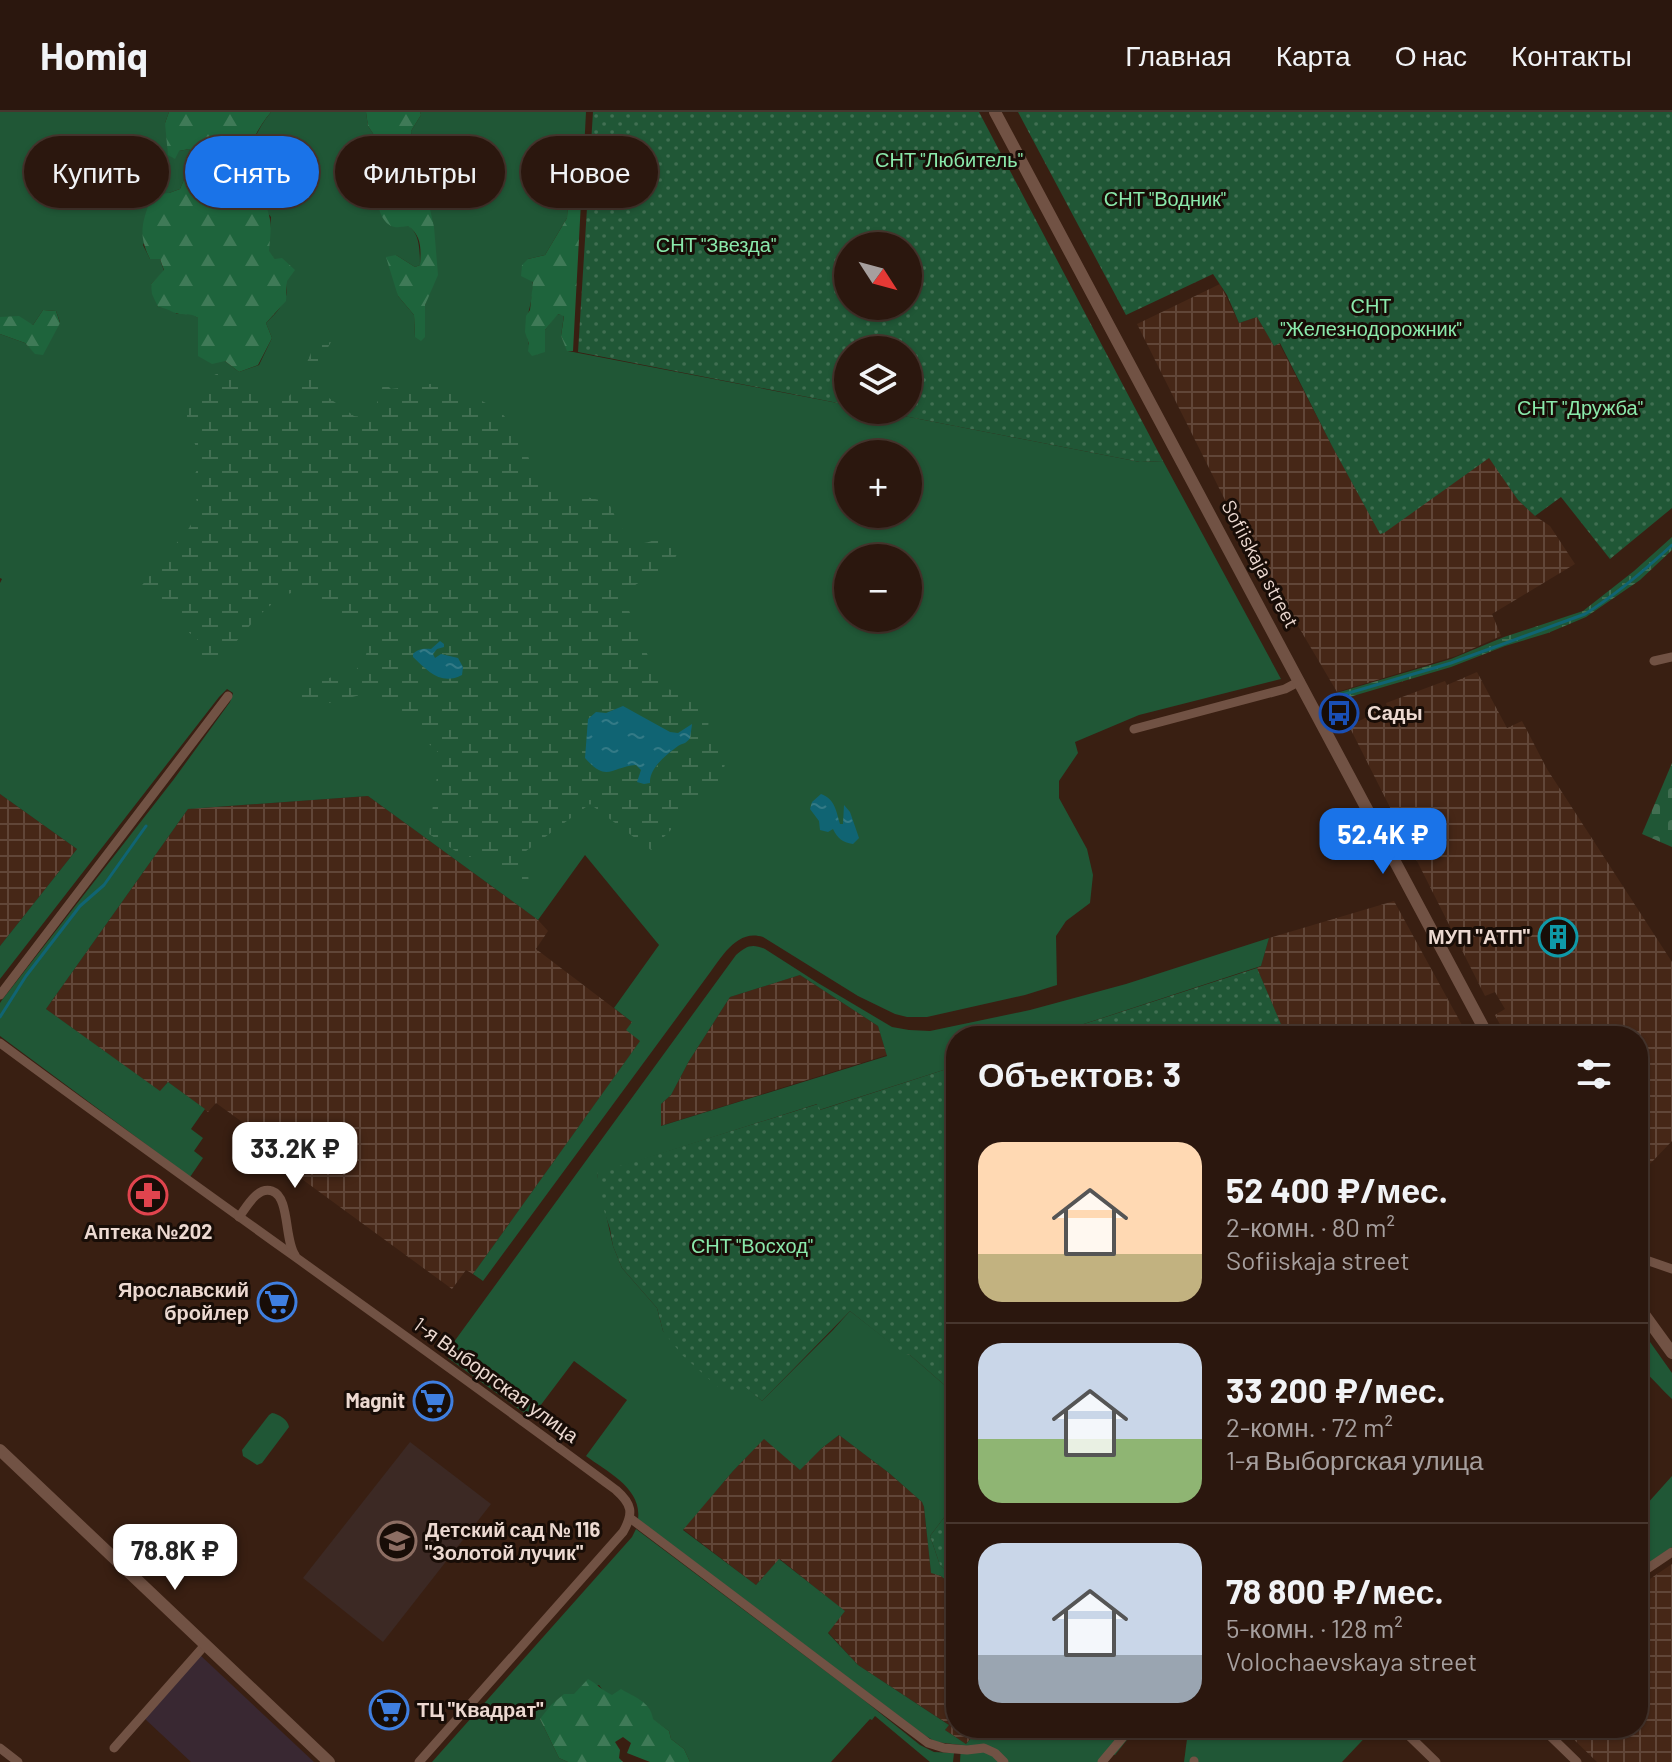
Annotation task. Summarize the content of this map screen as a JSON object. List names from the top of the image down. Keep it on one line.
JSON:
{"streets":{"main road":["Sofiiskaja street"],"street":["1-я Выборгская улица"]},"parks":["СНТ \"Любитель\"","СНТ \"Водник\"","СНТ \"Звезда\"","СНТ \"Железнодорожник\"","СНТ \"Дружба\"","СНТ \"Восход\""],"places":{"bus stop":["Сады"],"building":["МУП \"АТП\""],"pharmacy":["Аптека №202"],"supermarket":["Ярославский бройлер","Magnit","ТЦ \"Квадрат\""],"school or university":["Детский сад № 116 \"Золотой лучик\""]},"north":"bottom right","page":{"header":"Homiq","nav":["Главная","Карта","О нас","Контакты"],"chip":["Купить","Снять","Фильтры","Новое"],"map_buttons":["+","−"],"price":["52.4K ₽","33.2K ₽","78.8K ₽"],"heading":"Объектов: 3","list":[{"name":"52 400 ₽/мес.","note":"2-комн. · 80 m² · Sofiiskaja street"},{"name":"33 200 ₽/мес.","note":"2-комн. · 72 m² · 1-я Выборгская улица"},{"name":"78 800 ₽/мес.","note":"5-комн. · 128 m² · Volochaevskaya street"}]}}
